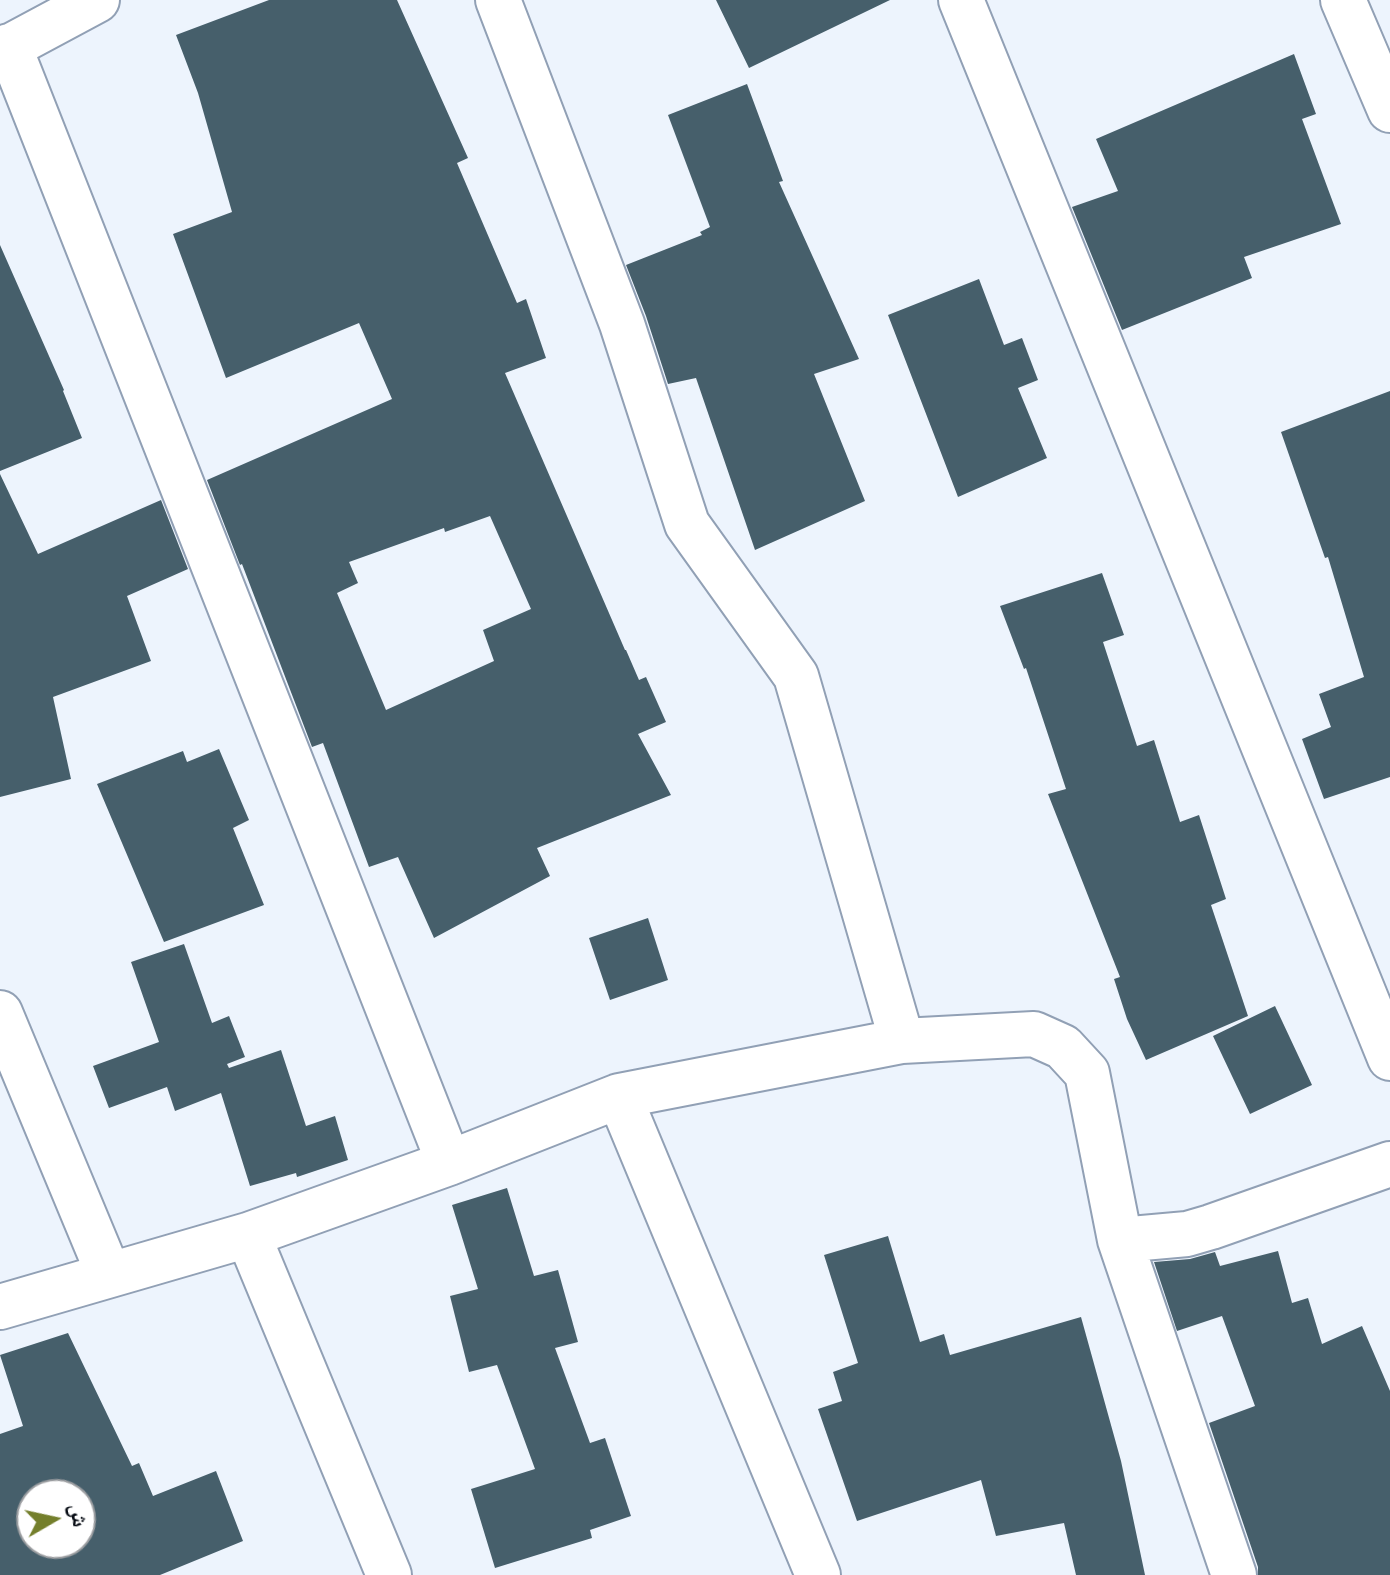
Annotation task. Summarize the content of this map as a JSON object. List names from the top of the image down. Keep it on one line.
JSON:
{"north":"right"}
